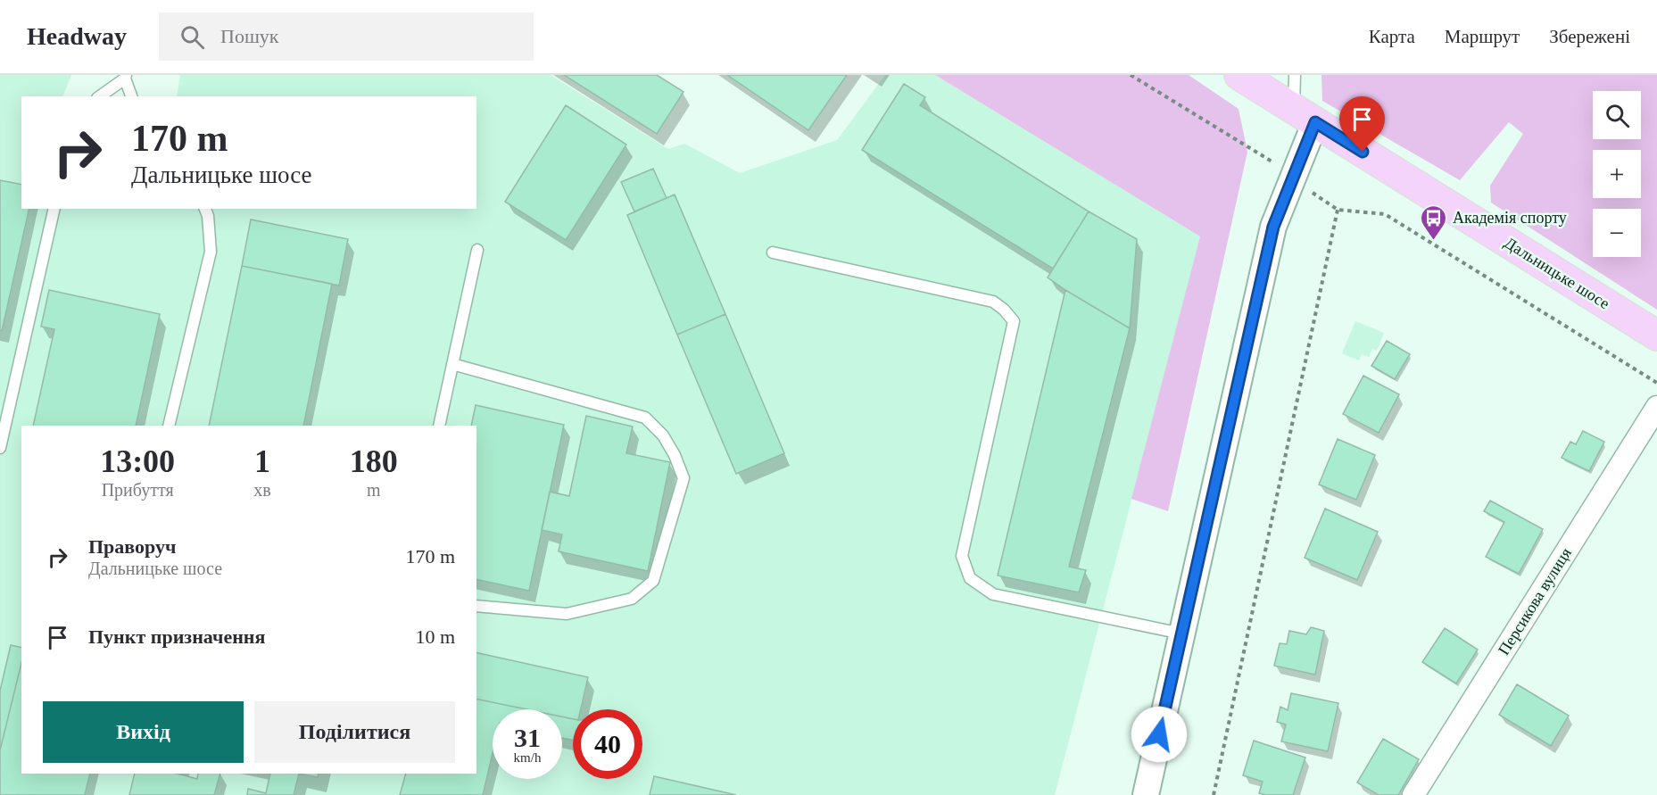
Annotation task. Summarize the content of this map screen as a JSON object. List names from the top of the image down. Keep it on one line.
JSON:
{"streets":{"main road":["Дальницьке шосе"],"street":["Персикова вулиця"]},"places":{"bus stop":["Академія спорту"]},"page":{"header":"Headway","search":"Пошук","nav":["Карта","Маршрут","Збережені"],"map_buttons":["+","−"],"turn":["170 m","Дальницьке шосе"],"eta":["13:00","Прибуття","1","хв","180","m"],"list":[{"name":"Праворуч","note":"Дальницьке шосе","value":"170 m"},{"name":"Пункт призначення","value":"10 m"}],"buttons":["Вихід","Поділитися"],"speed":"31 km/h","limit":"40"}}
